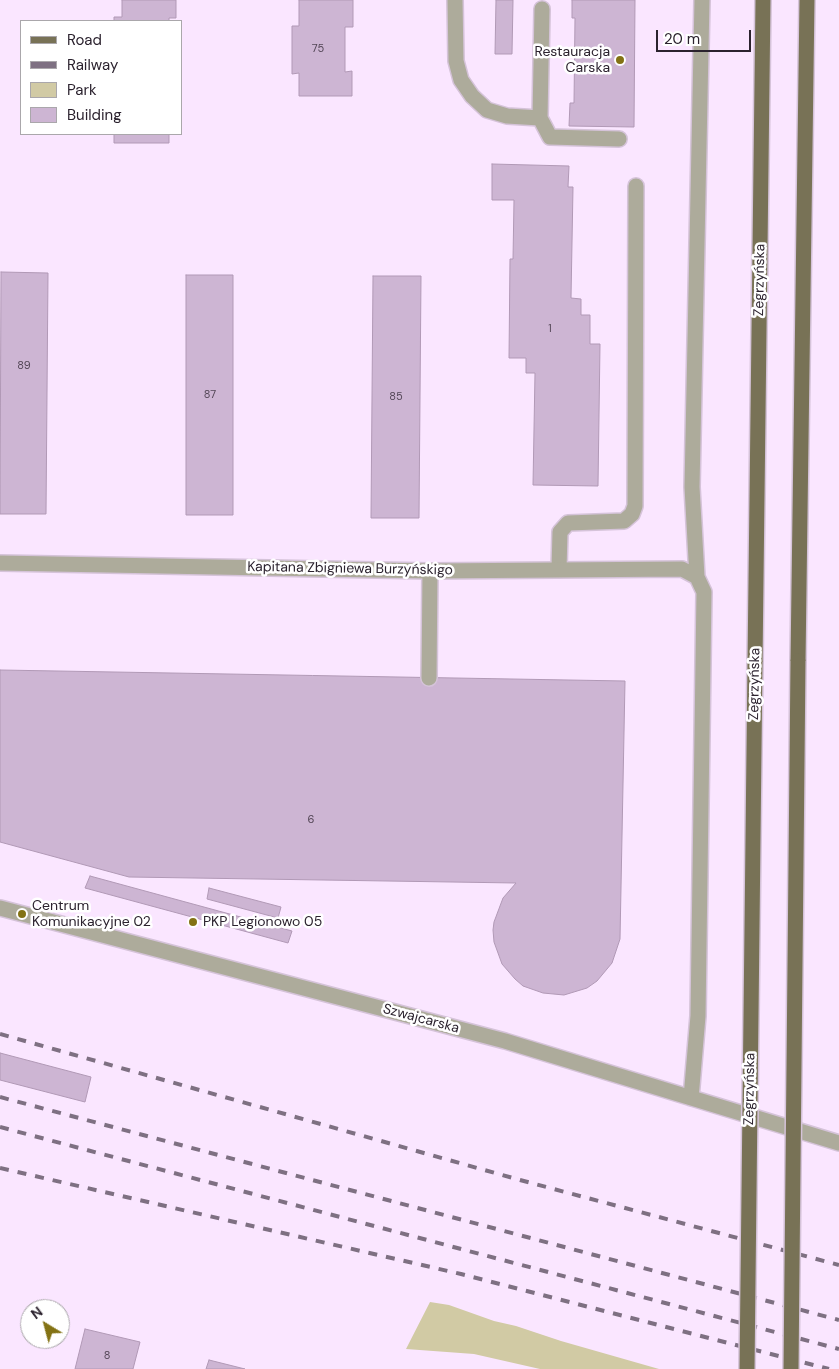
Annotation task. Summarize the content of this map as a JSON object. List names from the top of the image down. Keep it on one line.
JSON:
{"streets":{"main road":["Zegrzyńska"],"street":["Kapitana Zbigniewa Burzyńskigo","Szwajcarska"]},"places":["Restauracja Carska","Centrum Komunikacyjne 02","PKP Legionowo 05"],"house_numbers":["75","1","89","87","85","6","8"],"legend":["Road","Railway","Park","Building"],"scale_bar":"20 m","north":"top left"}
